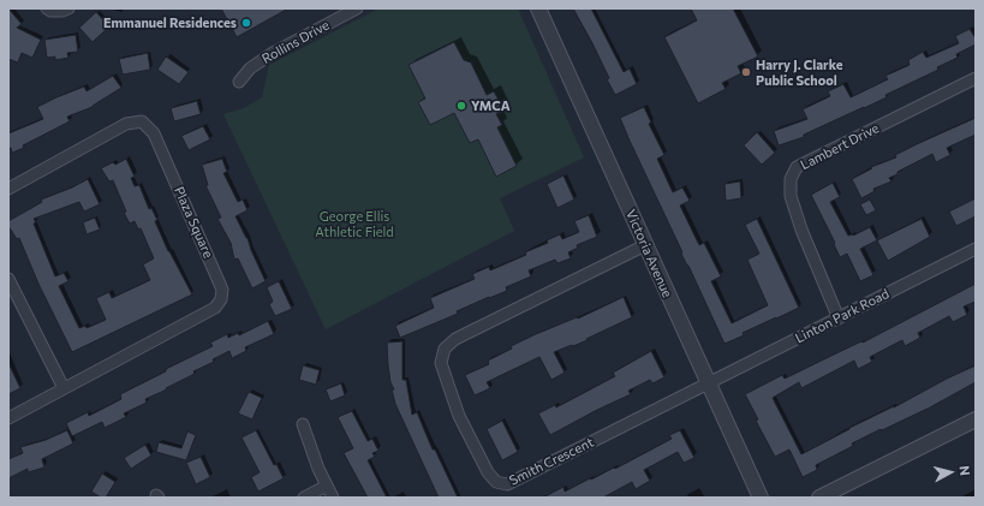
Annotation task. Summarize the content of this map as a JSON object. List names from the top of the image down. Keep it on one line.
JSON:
{"streets":{"street":["Rollins Drive","Lambert Drive","Plaza Square","Victoria Avenue","Linton Park Road","Smith Crescent"]},"crossings":[["Lambert Drive","Linton Park Road"],["Victoria Avenue","Linton Park Road"],["Victoria Avenue","Smith Crescent"],["Linton Park Road","Smith Crescent"]],"parks":["George Ellis Athletic Field"],"places":["Emmanuel Residences","Harry J. Clarke Public School","YMCA"],"north":"right"}
